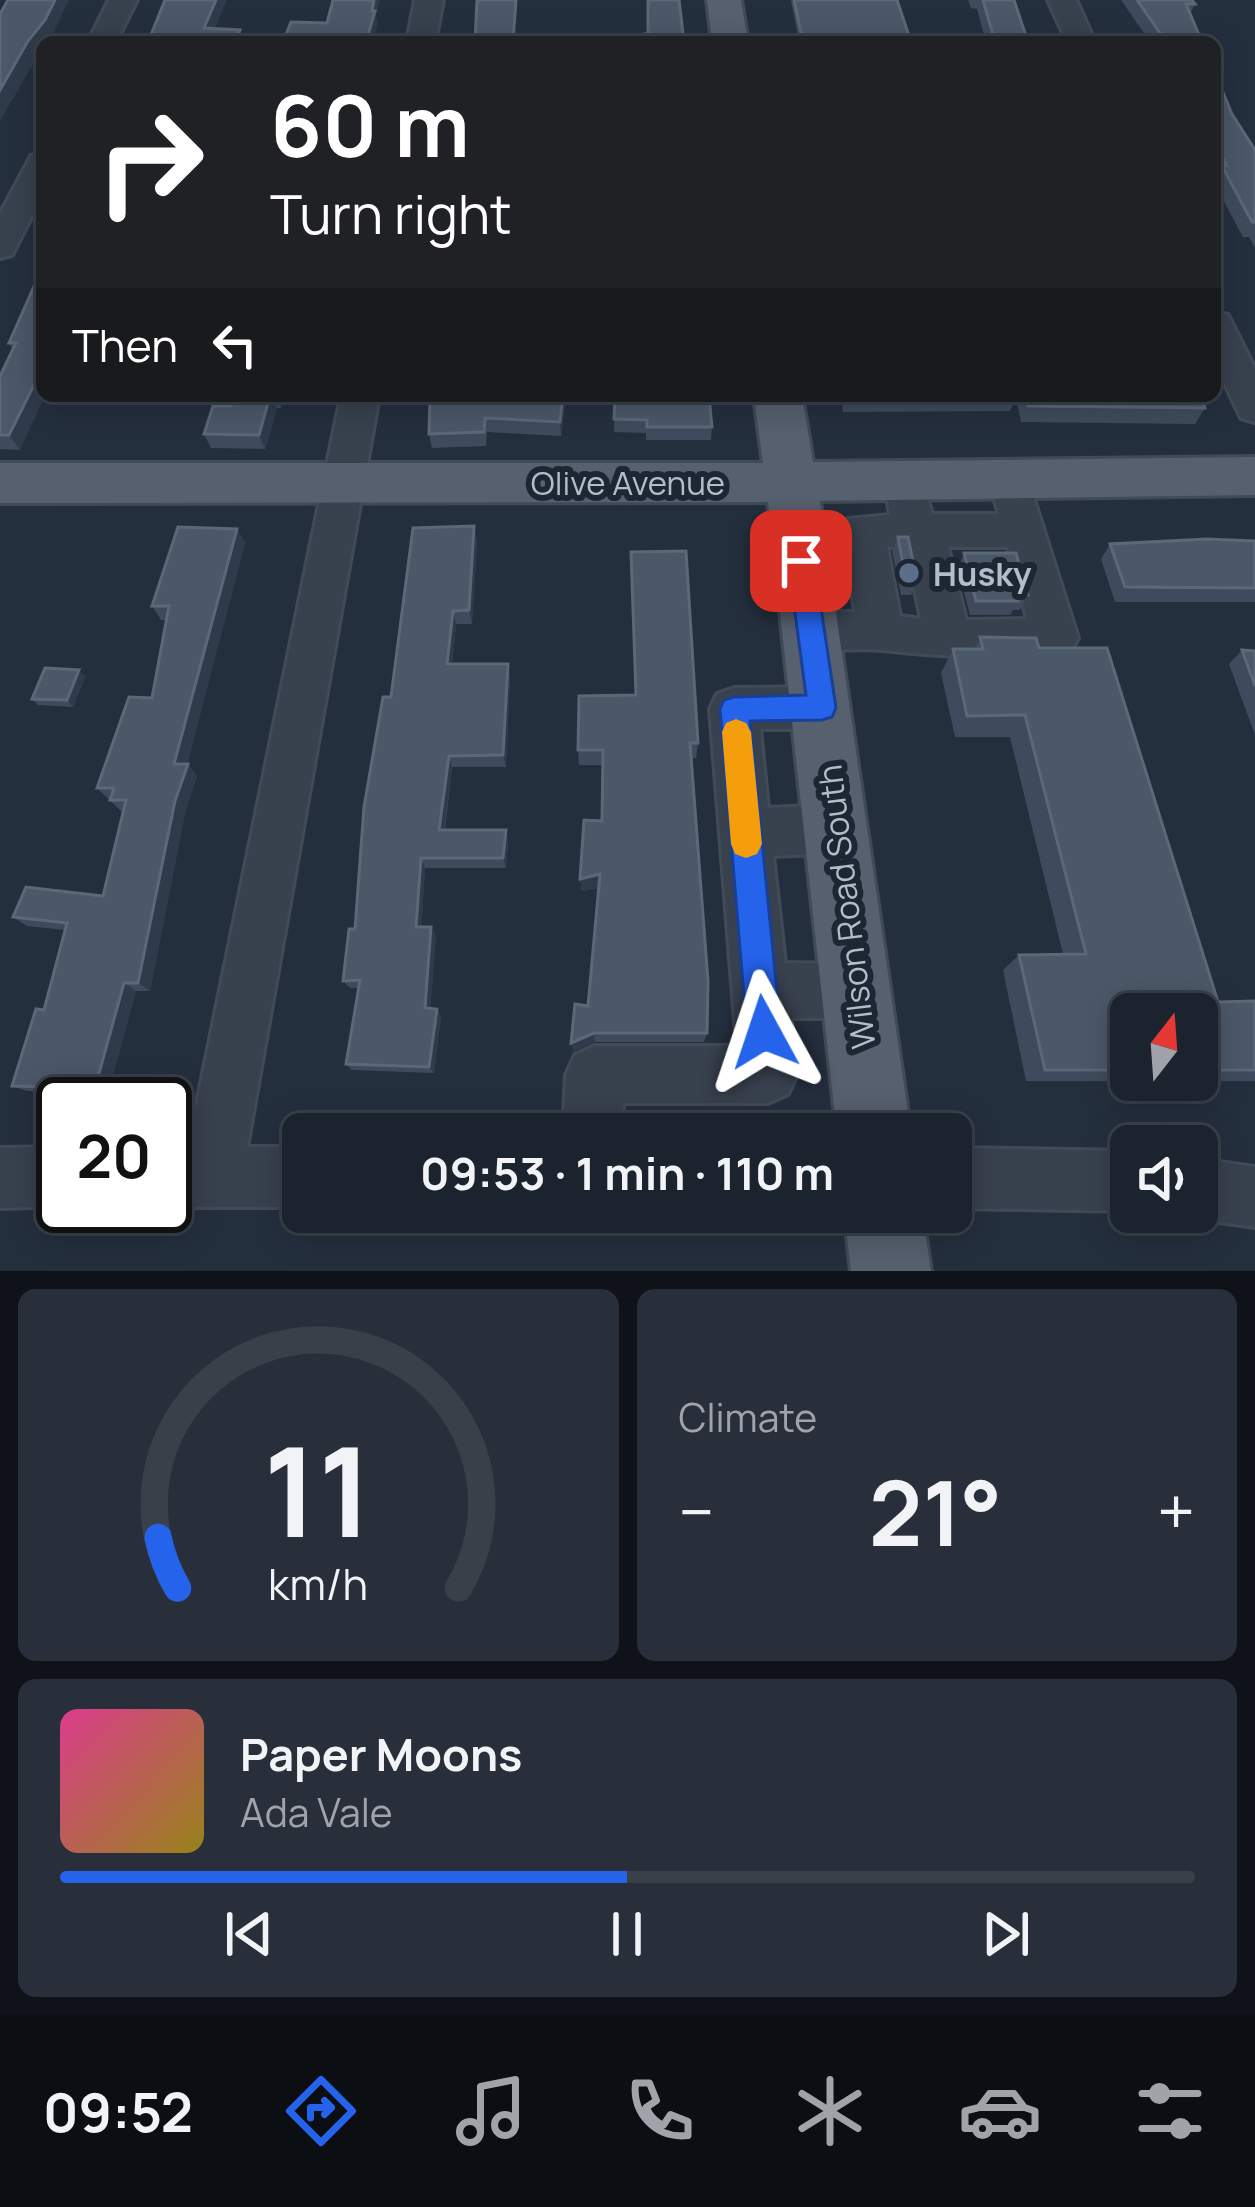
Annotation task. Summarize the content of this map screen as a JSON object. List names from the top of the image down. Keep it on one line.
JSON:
{"streets":{"main road":["Olive Avenue","Wilson Road South"]},"crossings":[["Olive Avenue","Wilson Road South"]],"places":["Husky"],"north":"top","page":{"turn":["60 m","Turn right"],"then":"Then","limit":"20","trip":"09:53 · 1 min · 110 m","tile":"Climate","heat":["−","21°","+"],"song":["Paper Moons","Ada Vale"],"tabs":"09:52","gauge":["11","km/h"]}}
